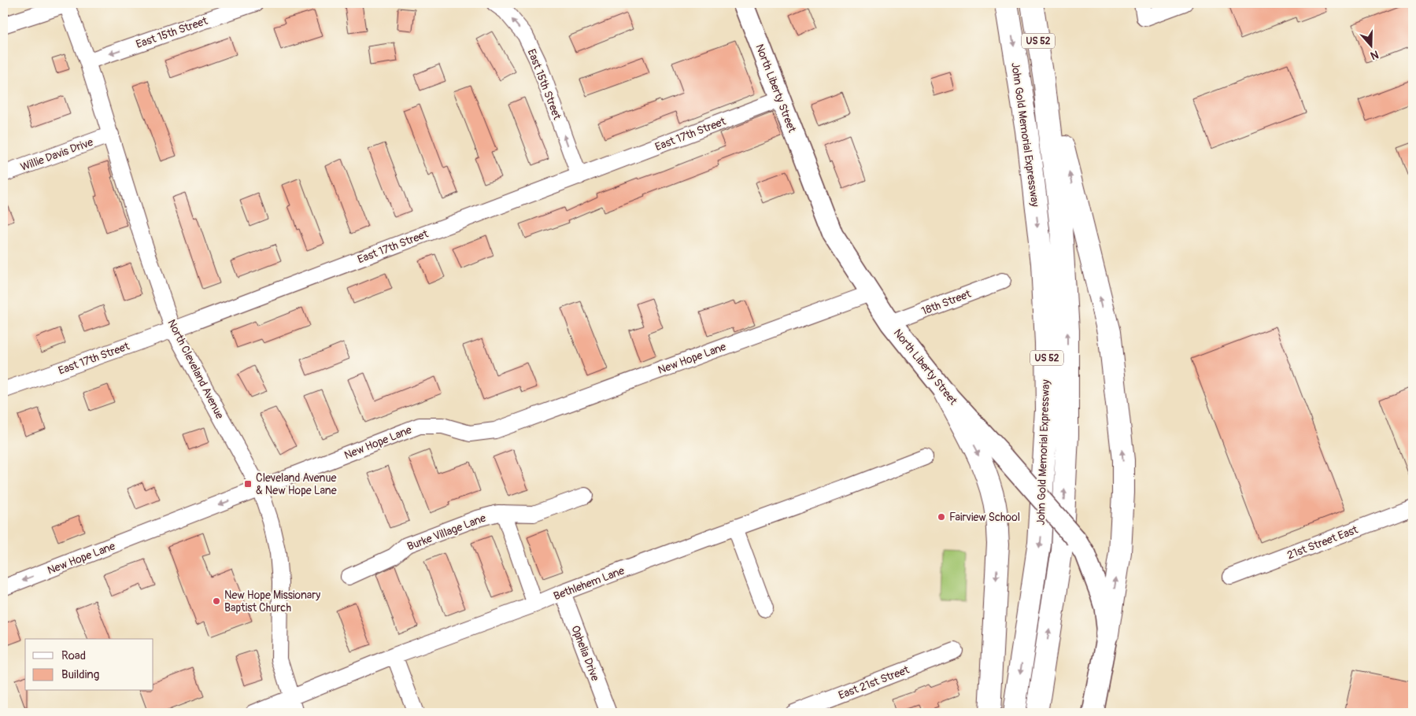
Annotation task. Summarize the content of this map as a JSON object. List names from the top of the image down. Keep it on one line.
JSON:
{"streets":{"highway":["US 52","John Gold Memorial Expressway"],"main road":["North Liberty Street"],"street":["East 15th Street","East 17th Street","Willie Davis Drive","18th Street","New Hope Lane","North Cleveland Avenue","Burke Village Lane","21st Street East","Bethlehem Lane","Ophelia Drive","East 21st Street"]},"crossings":[["East 15th Street","East 17th Street"],["East 15th Street","North Cleveland Avenue"],["North Liberty Street","East 17th Street"],["North Liberty Street","18th Street"],["North Liberty Street","New Hope Lane"],["East 17th Street","North Cleveland Avenue"],["Willie Davis Drive","North Cleveland Avenue"],["New Hope Lane","North Cleveland Avenue"],["North Cleveland Avenue","Bethlehem Lane"],["Bethlehem Lane","Ophelia Drive"]],"places":{"transit":["Cleveland Avenue & New Hope Lane"],"other":["Fairview School","New Hope Missionary Baptist Church"]},"legend":["Road","Building"],"north":"bottom"}
